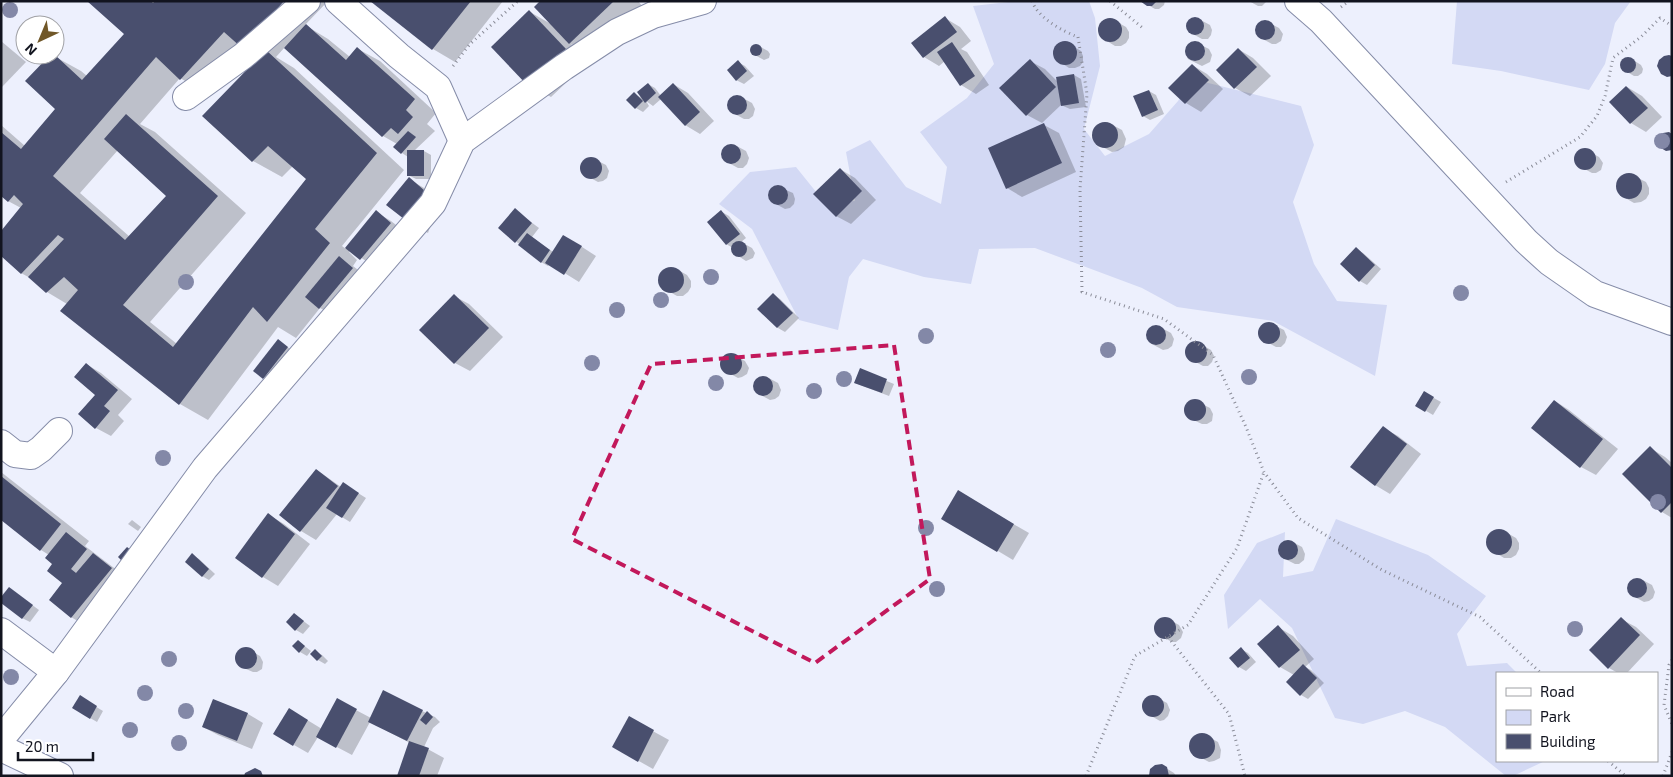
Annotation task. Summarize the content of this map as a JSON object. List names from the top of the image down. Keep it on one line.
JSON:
{"legend":["Road","Park","Building"],"scale_bar":"20 m","north":"bottom left"}
